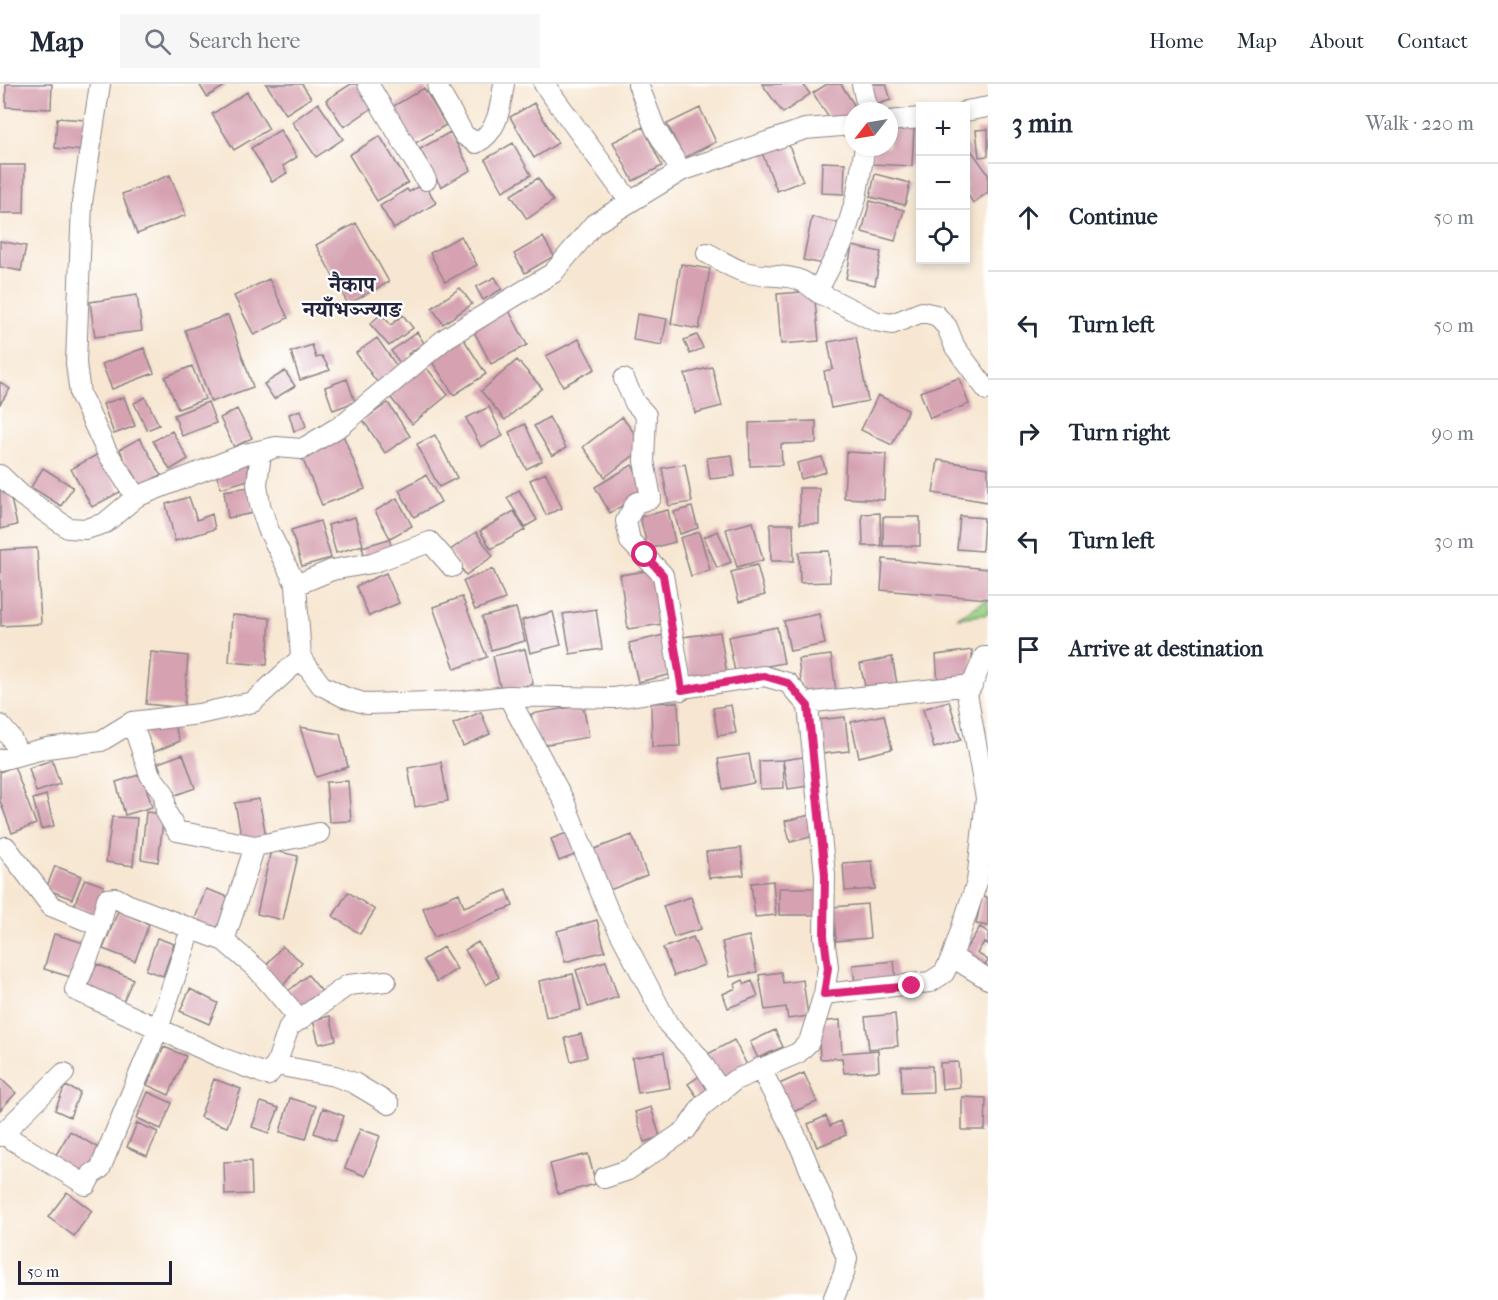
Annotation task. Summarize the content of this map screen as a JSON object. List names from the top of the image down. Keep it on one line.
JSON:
{"districts":["नैकाप नयाँभञ्ज्याङ"],"scale_bar":"50 m","north":"bottom left","page":{"header":"Map","search":"Search here","nav":["Home","Map","About","Contact"],"heading":["3 min","Walk · 220 m"],"map_buttons":["+","−"],"list":[["Continue","50 m"],["Turn left","50 m"],["Turn right","90 m"],["Turn left","30 m"],"Arrive at destination"],"scale":"50 m"}}
